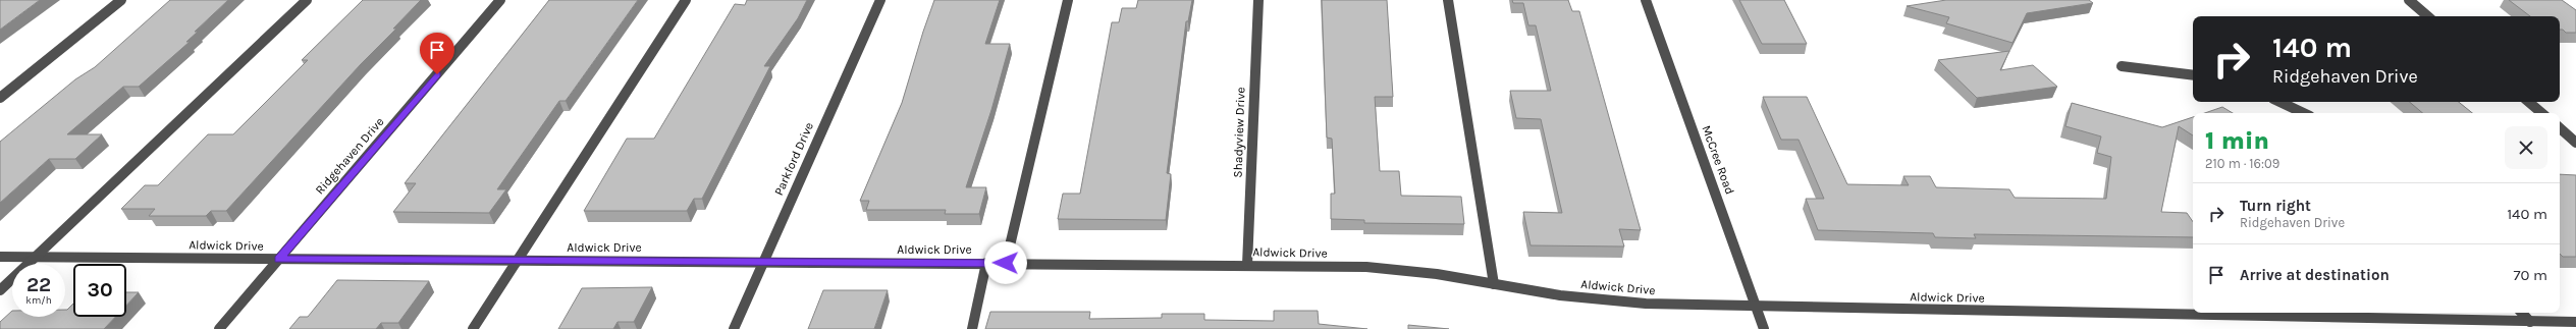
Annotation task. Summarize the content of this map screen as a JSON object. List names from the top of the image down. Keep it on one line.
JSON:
{"streets":{"street":["Shadyview Drive","Ridgehaven Drive","Parkford Drive","McCree Road","Aldwick Drive"]},"crossings":[["Shadyview Drive","Aldwick Drive"],["Ridgehaven Drive","Aldwick Drive"],["Parkford Drive","Aldwick Drive"],["McCree Road","Aldwick Drive"]],"page":{"turn":["140 m","Ridgehaven Drive"],"heading":["1 min","210 m · 16:09"],"list":[{"name":"Turn right","note":"Ridgehaven Drive","value":"140 m"},{"name":"Arrive at destination","value":"70 m"}],"speed":"22 km/h","limit":"30"}}
